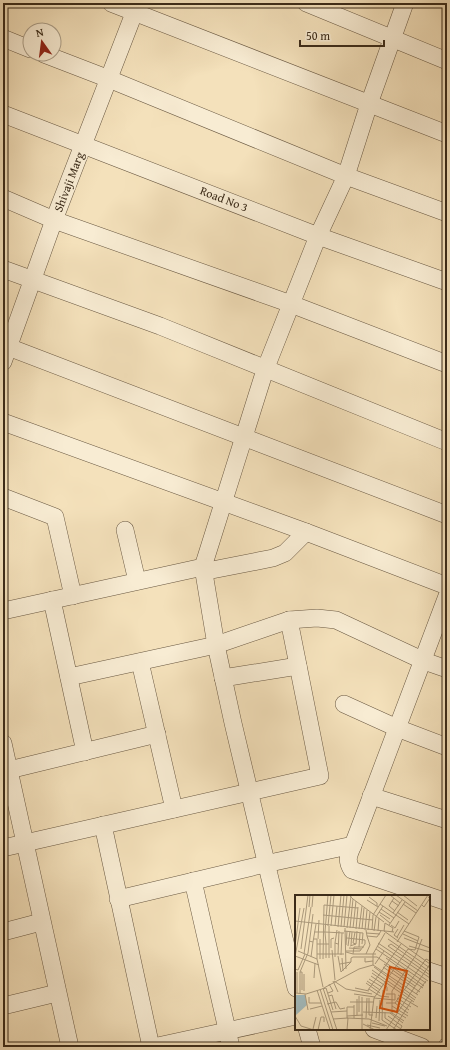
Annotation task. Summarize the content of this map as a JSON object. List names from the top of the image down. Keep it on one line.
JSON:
{"streets":{"street":["Shivaji Marg","Road No 3"]},"crossings":[["Shivaji Marg","Road No 3"]],"scale_bar":"50 m","north":"top"}
